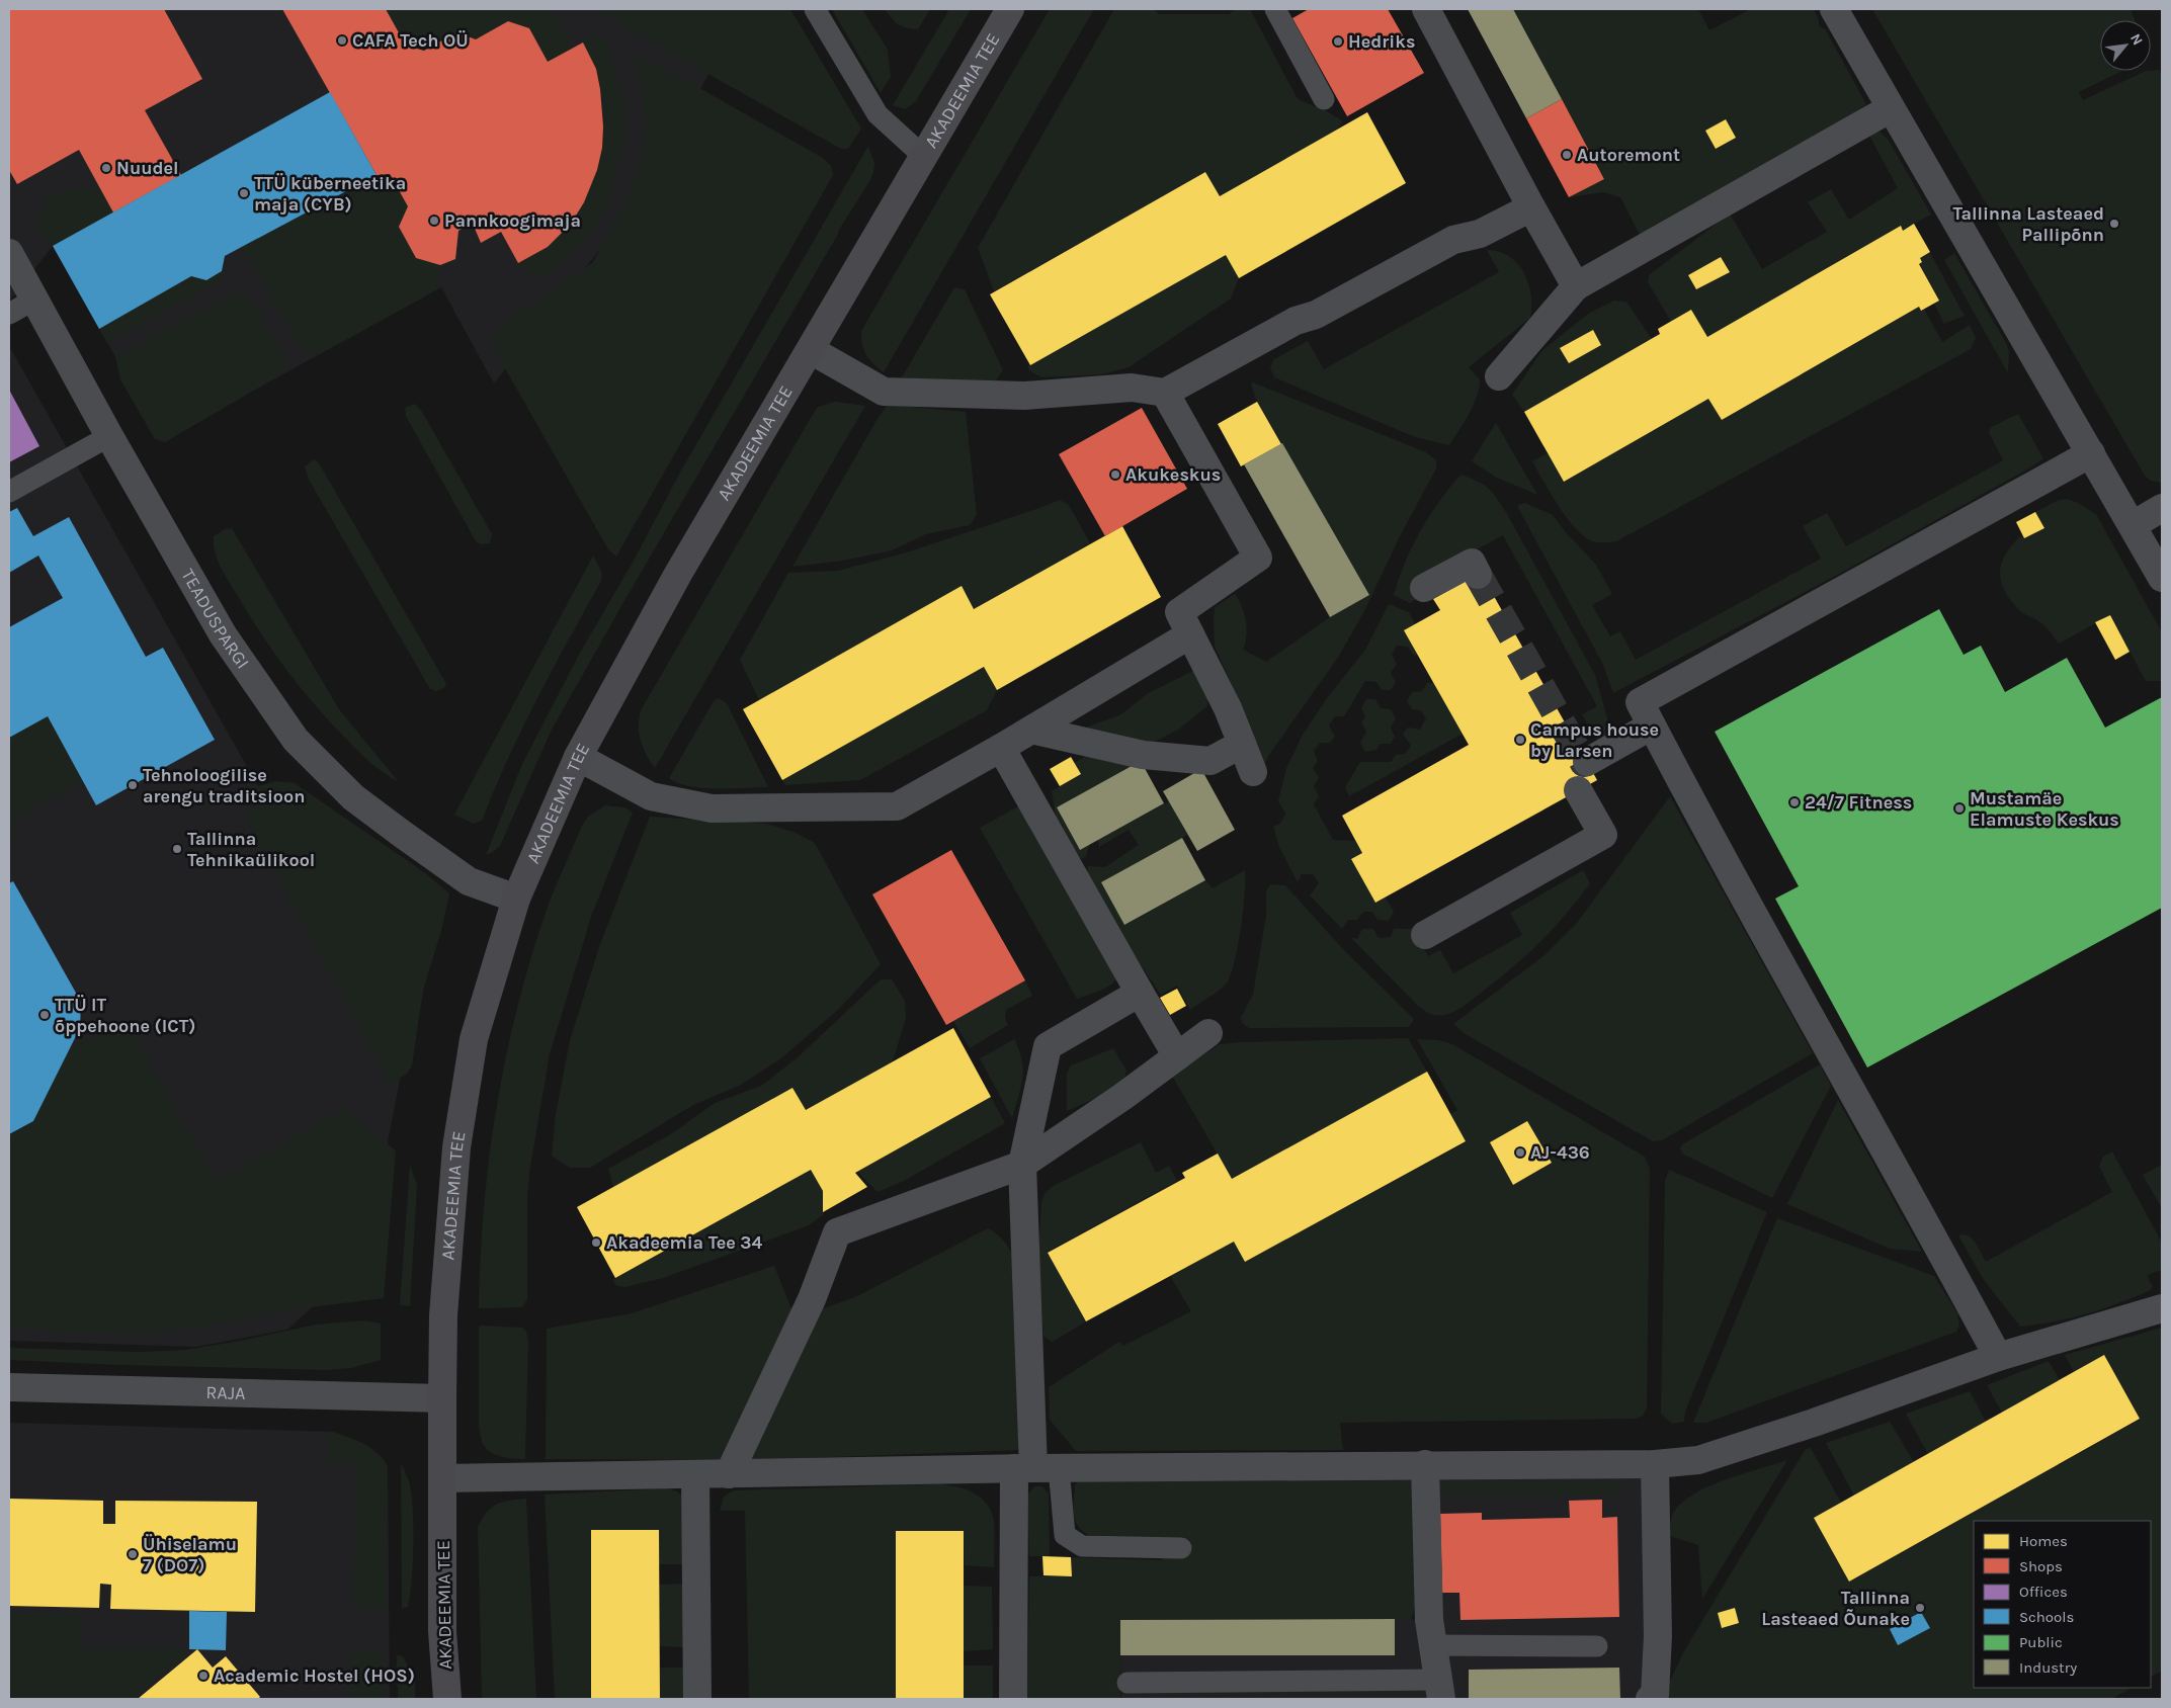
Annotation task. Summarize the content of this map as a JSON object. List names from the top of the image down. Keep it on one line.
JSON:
{"streets":{"main road":["AKADEEMIA TEE"],"street":["TEADUSPARGI","RAJA"]},"crossings":[["AKADEEMIA TEE","TEADUSPARGI"],["AKADEEMIA TEE","RAJA"]],"places":["CAFA Tech OÜ","Hedriks","Autoremont","Nuudel","TTÜ küberneetika maja (CYB)","Pannkoogimaja","Tallinna Lasteaed Pallipõnn","Akukeskus","Campus house by Larsen","Tehnoloogilise arengu traditsioon","24/7 Fitness","Mustamäe Elamuste Keskus","Tallinna Tehnikaülikool","TTÜ IT õppehoone (ICT)","AJ-436","Akadeemia Tee 34","Ühiselamu 7 (DO7)","Tallinna Lasteaed Õunake","Academic Hostel (HOS)"],"legend":["Homes","Shops","Offices","Schools","Public","Industry"],"north":"top right"}
